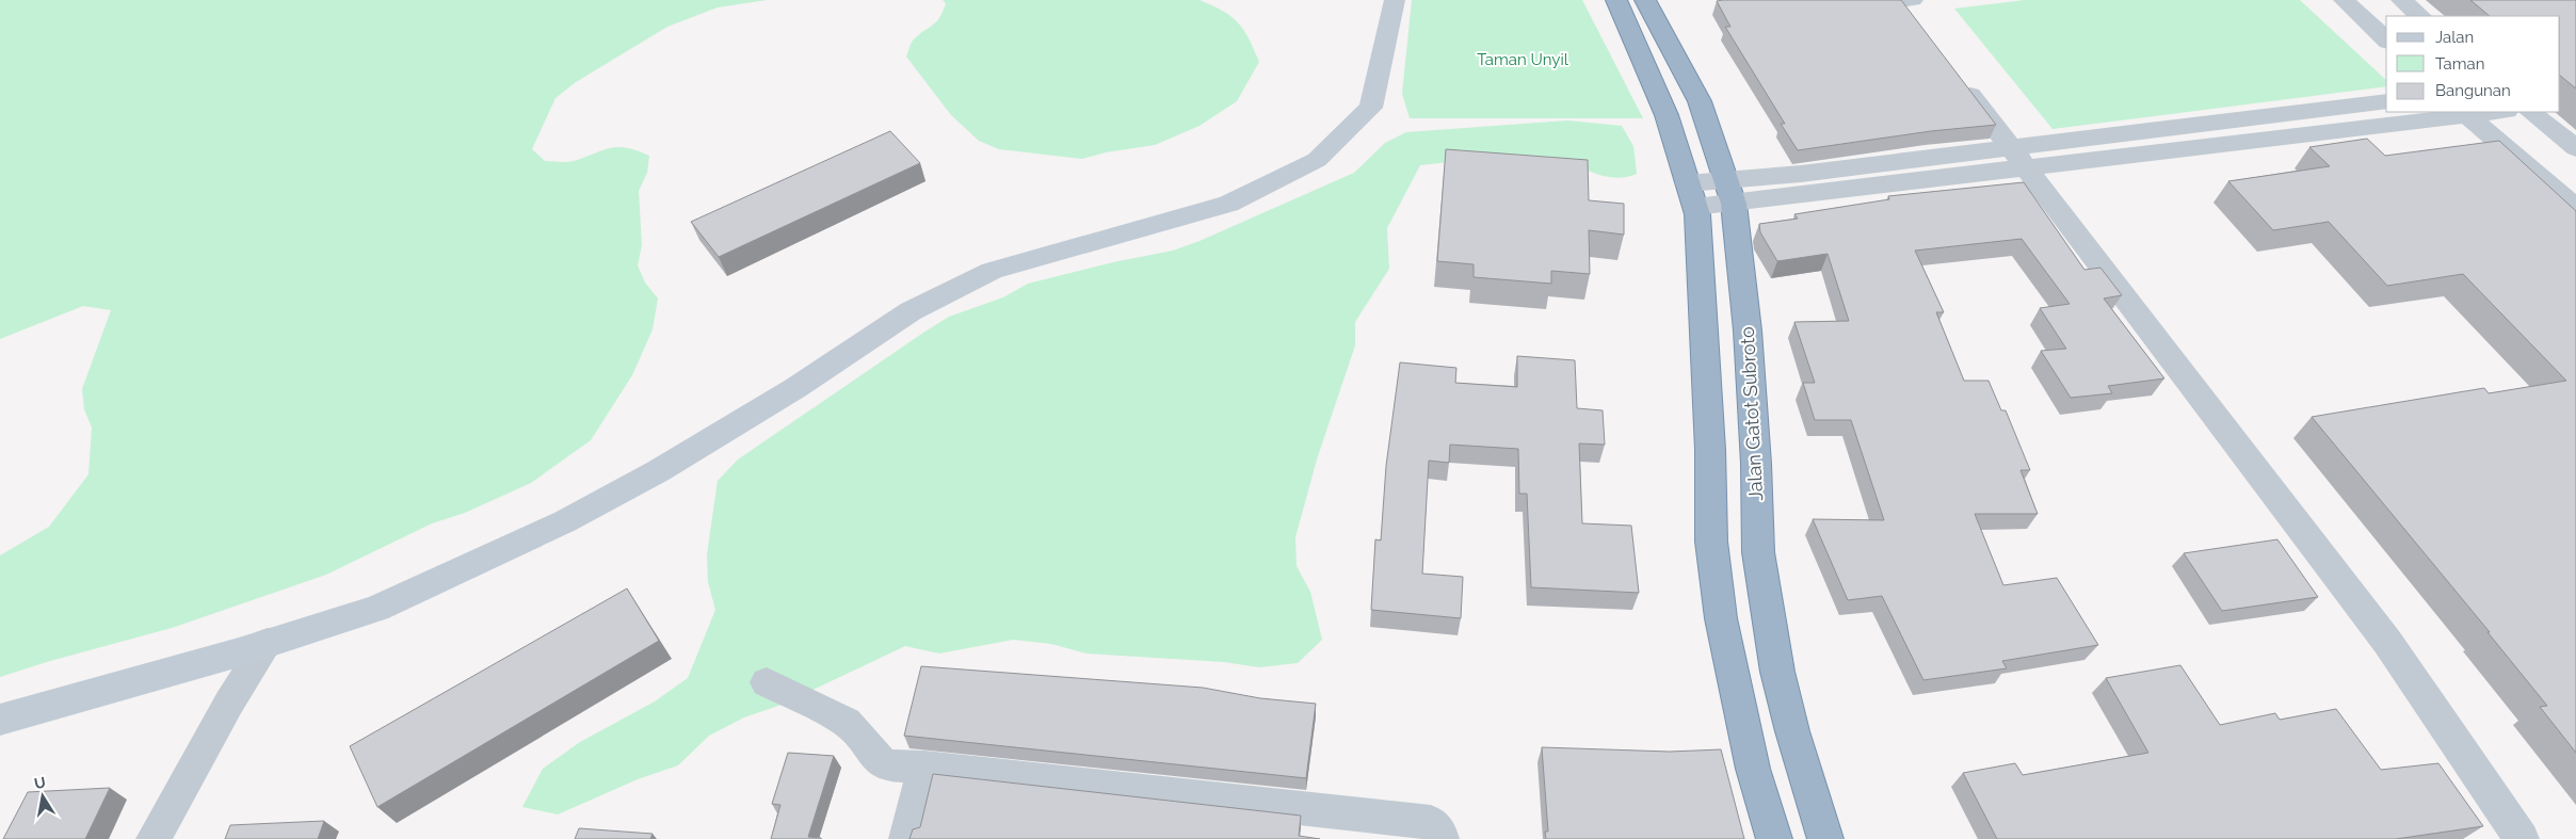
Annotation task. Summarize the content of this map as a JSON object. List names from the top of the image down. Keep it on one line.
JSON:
{"streets":{"highway":["Jalan Gatot Subroto"]},"parks":["Taman Unyil"],"legend":["Jalan","Taman","Bangunan"],"north":"top"}
